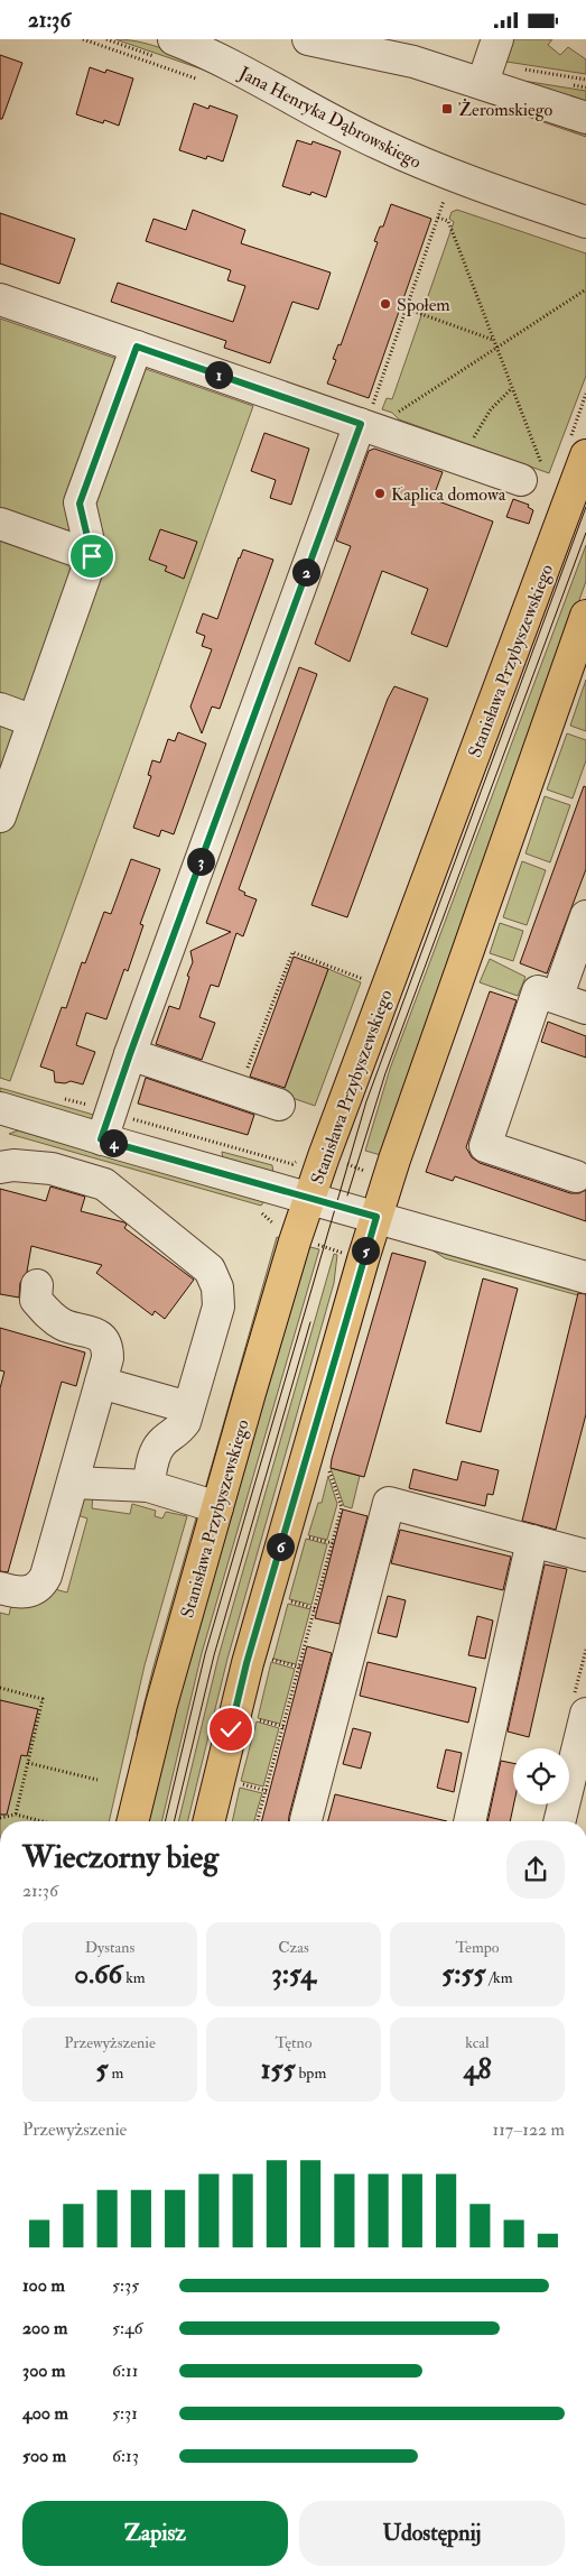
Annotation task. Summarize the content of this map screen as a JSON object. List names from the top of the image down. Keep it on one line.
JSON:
{"streets":{"main road":["Stanisława Przybyszewskiego"],"street":["Jana Henryka Dąbrowskiego"]},"places":{"transit":["Żeromskiego"],"other":["Społem","Kaplica domowa"]},"page":{"status":"21:36","pins":["1","2","3","4","5","6"],"heading":["Wieczorny bieg","21:36"],"stats":[["Dystans","0.66 km"],["Czas","3:54"],["Tempo","5:55 /km"],["Przewyższenie","5 m"],["Tętno","155 bpm"],["kcal","48"]],"chart":["Przewyższenie","117–122 m"],"list":[{"name":"100 m","note":"5:35"},{"name":"200 m","note":"5:46"},{"name":"300 m","note":"6:11"},{"name":"400 m","note":"5:31"},{"name":"500 m","note":"6:13"}],"buttons":["Zapisz","Udostępnij"]}}
